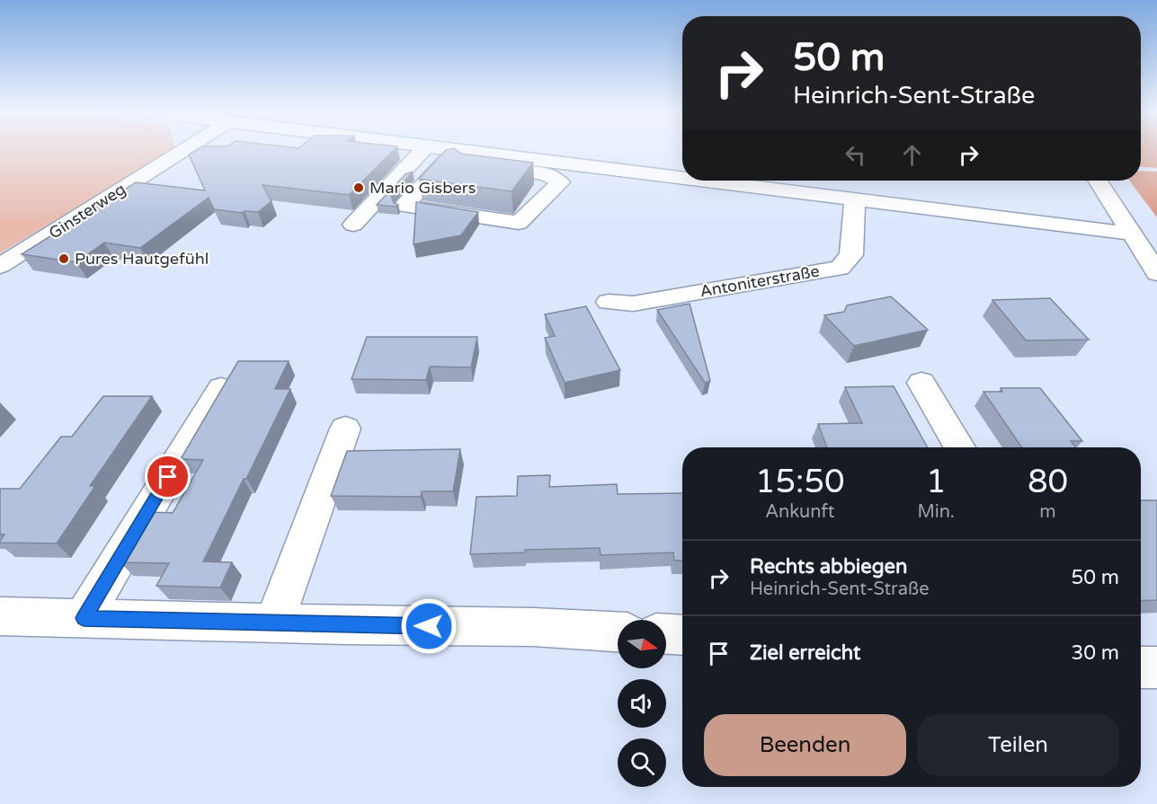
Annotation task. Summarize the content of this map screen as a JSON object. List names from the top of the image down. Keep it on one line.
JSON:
{"streets":{"street":["Ginsterweg","Antoniterstraße"]},"places":["Mario Gisbers","Pures Hautgefühl"],"north":"right","page":{"turn":["50 m","Heinrich-Sent-Straße"],"eta":["15:50","Ankunft","1","Min.","80","m"],"list":[{"name":"Rechts abbiegen","note":"Heinrich-Sent-Straße","value":"50 m"},{"name":"Ziel erreicht","value":"30 m"}],"buttons":["Beenden","Teilen"]}}
